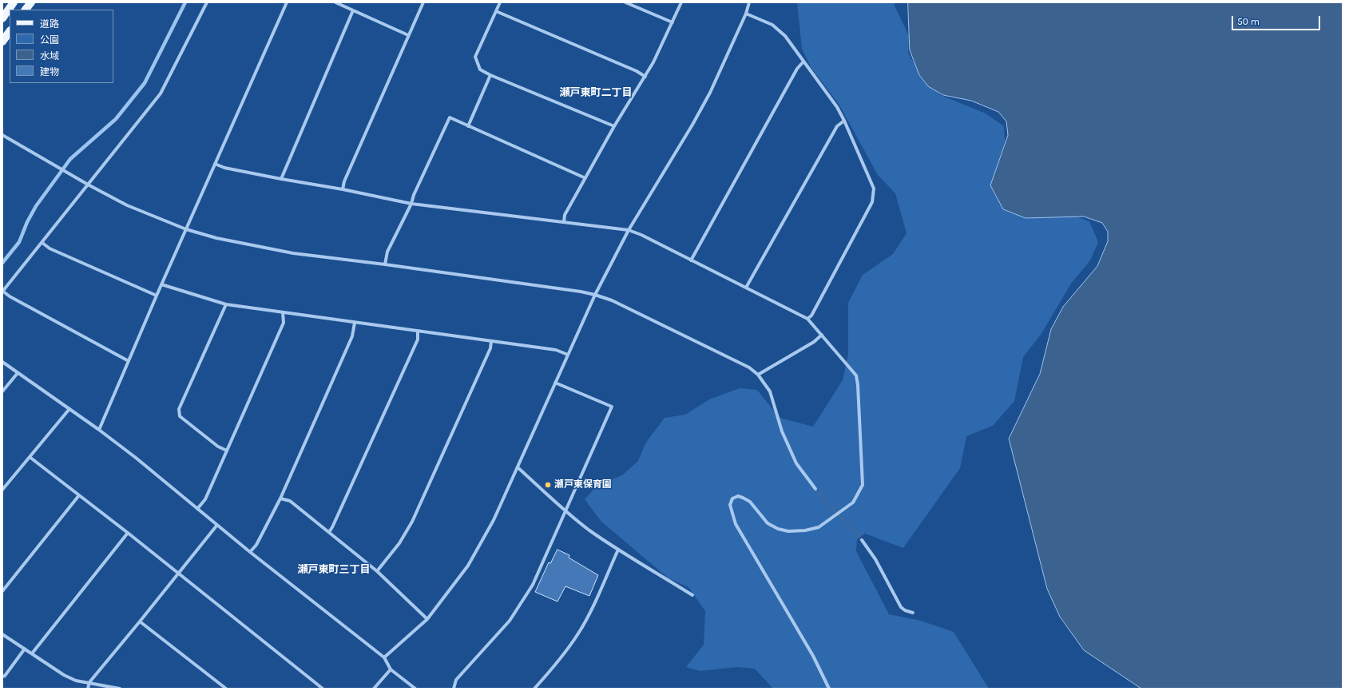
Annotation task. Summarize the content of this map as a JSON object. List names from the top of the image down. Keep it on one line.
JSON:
{"districts":["瀬戸東町二丁目","瀬戸東町三丁目"],"places":["瀬戸東保育園"],"legend":["道路","公園","水域","建物"],"scale_bar":"50 m"}
